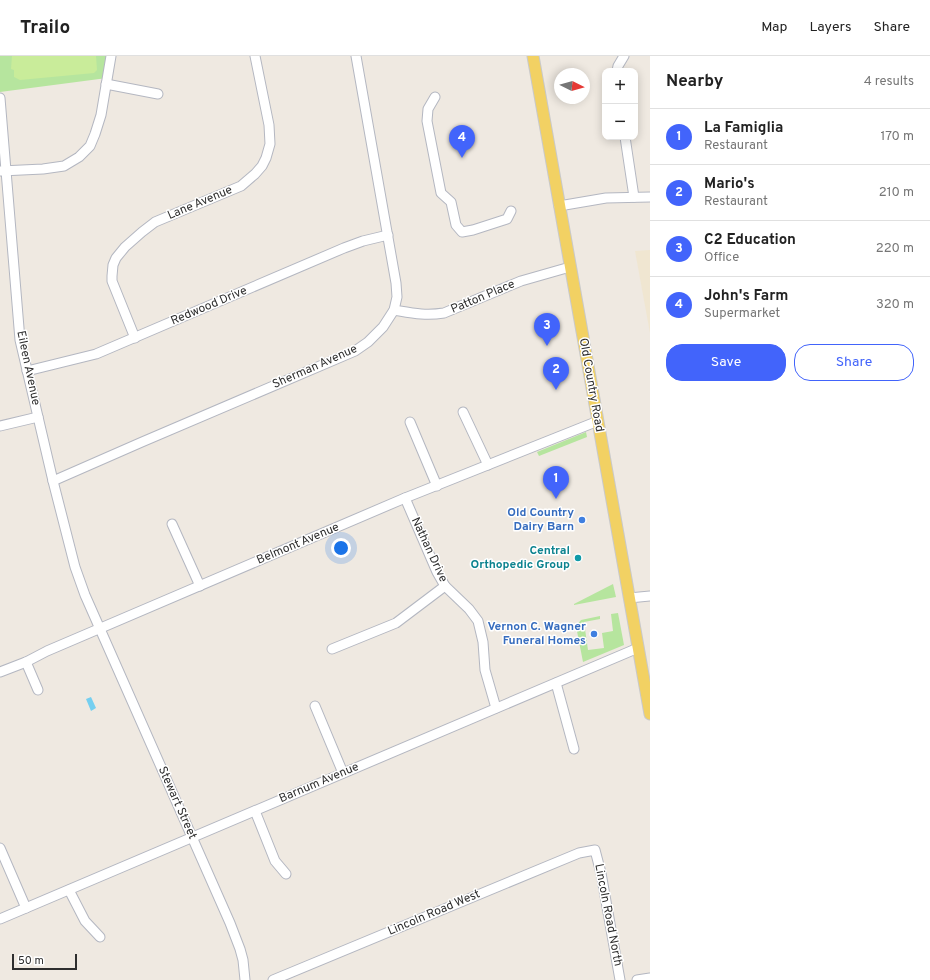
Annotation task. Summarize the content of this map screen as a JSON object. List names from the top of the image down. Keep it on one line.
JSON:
{"streets":{"main road":["Old Country Road"],"street":["Lane Avenue","Patton Place","Redwood Drive","Sherman Avenue","Eileen Avenue","Belmont Avenue","Nathan Drive","Barnum Avenue","Stewart Street","Lincoln Road West","Lincoln Road North"]},"crossings":[["Lane Avenue","Redwood Drive"],["Patton Place","Sherman Avenue"],["Patton Place","Old Country Road"],["Redwood Drive","Sherman Avenue"],["Redwood Drive","Eileen Avenue"],["Sherman Avenue","Eileen Avenue"],["Eileen Avenue","Belmont Avenue"],["Eileen Avenue","Stewart Street"],["Old Country Road","Belmont Avenue"],["Old Country Road","Barnum Avenue"],["Belmont Avenue","Nathan Drive"],["Belmont Avenue","Stewart Street"],["Nathan Drive","Barnum Avenue"],["Barnum Avenue","Stewart Street"],["Lincoln Road West","Lincoln Road North"]],"places":["Old Country Dairy Barn","Central Orthopedic Group","Vernon C. Wagner Funeral Homes"],"scale_bar":"50 m","north":"right","page":{"header":"Trailo","nav":["Map","Layers","Share"],"heading":["Nearby","4 results"],"map_buttons":["+","−"],"list":[{"mark":"1","name":"La Famiglia","note":"Restaurant","value":"170 m"},{"mark":"2","name":"Mario's","note":"Restaurant","value":"210 m"},{"mark":"3","name":"C2 Education","note":"Office","value":"220 m"},{"mark":"4","name":"John's Farm","note":"Supermarket","value":"320 m"}],"pins":["4","3","2","1"],"buttons":["Save","Share"],"scale":"50 m"}}
